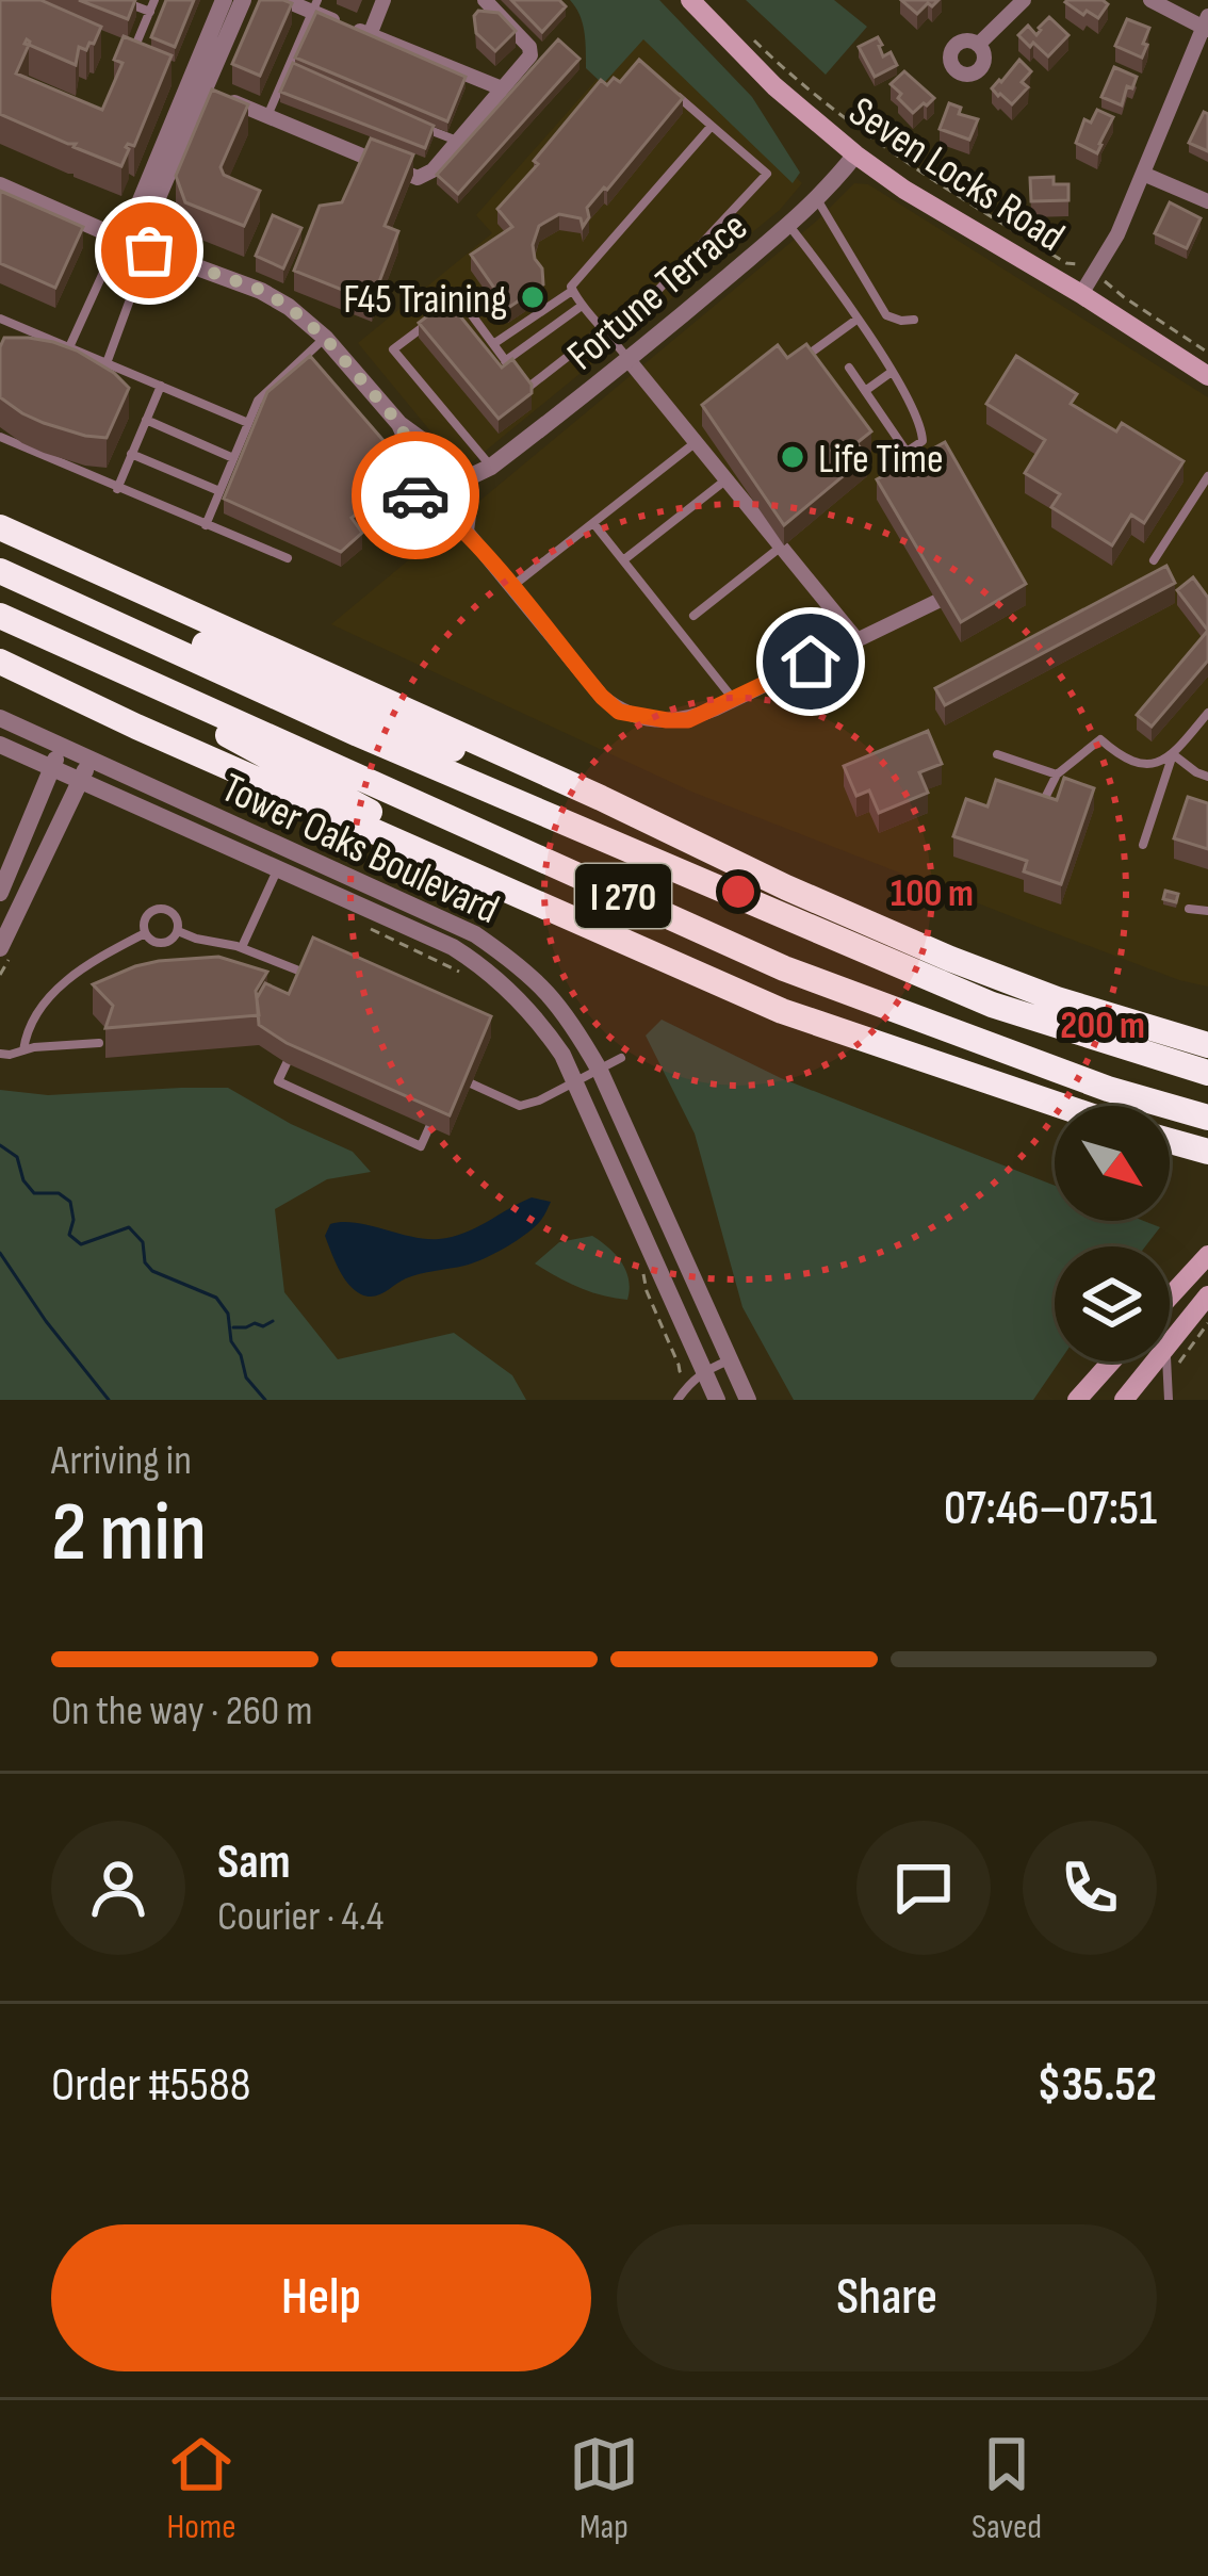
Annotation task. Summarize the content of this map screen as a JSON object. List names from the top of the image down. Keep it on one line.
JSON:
{"streets":{"highway":["I 270"],"main road":["Seven Locks Road"],"street":["Fortune Terrace","Tower Oaks Boulevard"]},"crossings":[["Seven Locks Road","Fortune Terrace"]],"places":["F45 Training","Life Time"],"north":"bottom right","page":{"heading":["2 min","Arriving in","07:46–07:51"],"panel":["Sam","Courier · 4.4","Order #5588","$35.52"],"bar":"On the way · 260 m","buttons":["Help","Share"],"tabs":["Home","Map","Saved"]},"rings":["100 m","200 m"]}
